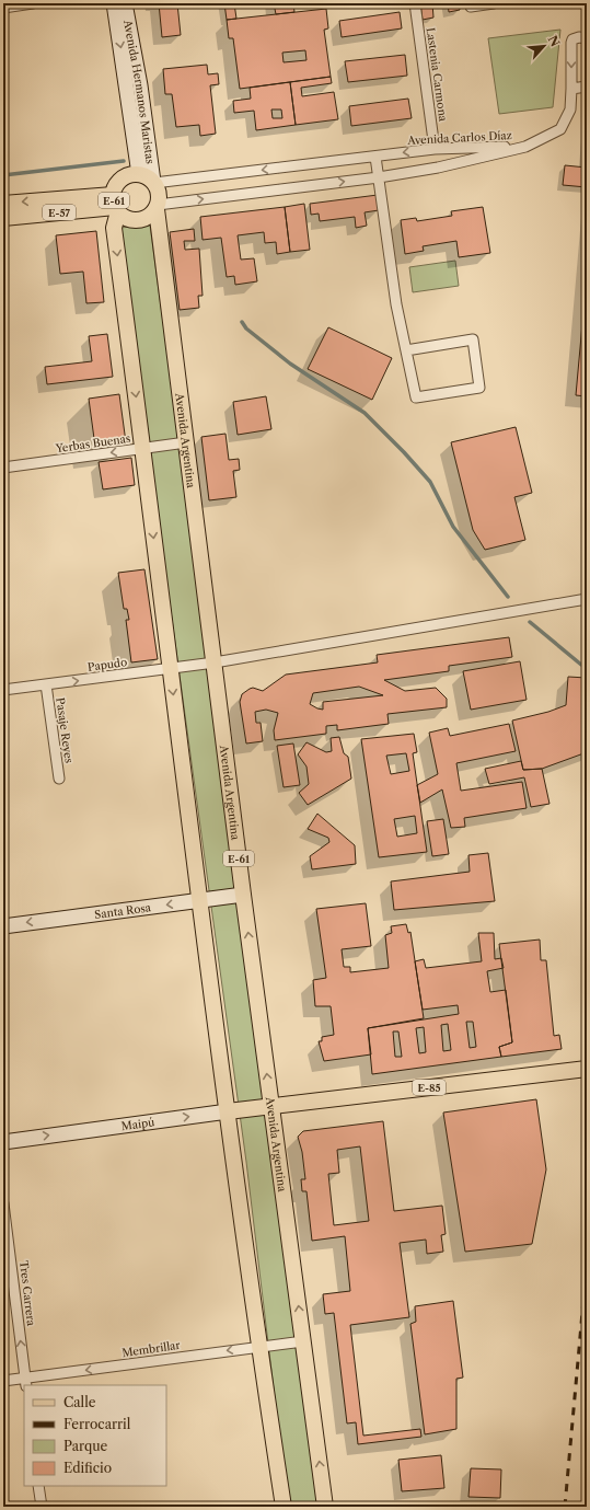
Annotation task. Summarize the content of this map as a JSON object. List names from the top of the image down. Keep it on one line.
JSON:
{"streets":{"main road":["Avenida Hermanos Maristas","E-61","E-57","Avenida Argentina","Santa Rosa","E-85","Maipú"],"street":["Lastenia Carmona","Avenida Carlos Díaz","Yerbas Buenas","Papudo","Pasaje Reyes","Tres Carrera","Membrillar"]},"crossings":[["Lastenia Carmona","Avenida Carlos Díaz"],["Avenida Hermanos Maristas","Avenida Carlos Díaz"],["Avenida Hermanos Maristas","E-61"],["Avenida Hermanos Maristas","E-57"],["Avenida Hermanos Maristas","Avenida Argentina"],["Avenida Carlos Díaz","E-61"],["Avenida Carlos Díaz","E-57"],["Avenida Carlos Díaz","Avenida Argentina"],["E-61","E-57"],["E-61","Avenida Argentina"],["E-61","Yerbas Buenas"],["E-61","Papudo"],["E-61","Santa Rosa"],["E-61","Maipú"],["E-61","Membrillar"],["E-57","Avenida Argentina"],["Avenida Argentina","Yerbas Buenas"],["Avenida Argentina","Papudo"],["Avenida Argentina","Santa Rosa"],["Avenida Argentina","E-85"],["Avenida Argentina","Maipú"],["Avenida Argentina","Membrillar"],["Papudo","Pasaje Reyes"],["E-85","Maipú"],["Tres Carrera","Membrillar"]],"one_way":["Yerbas Buenas","Santa Rosa","Maipú","Tres Carrera","Membrillar"],"legend":["Calle","Ferrocarril","Parque","Edificio"],"north":"top right"}
